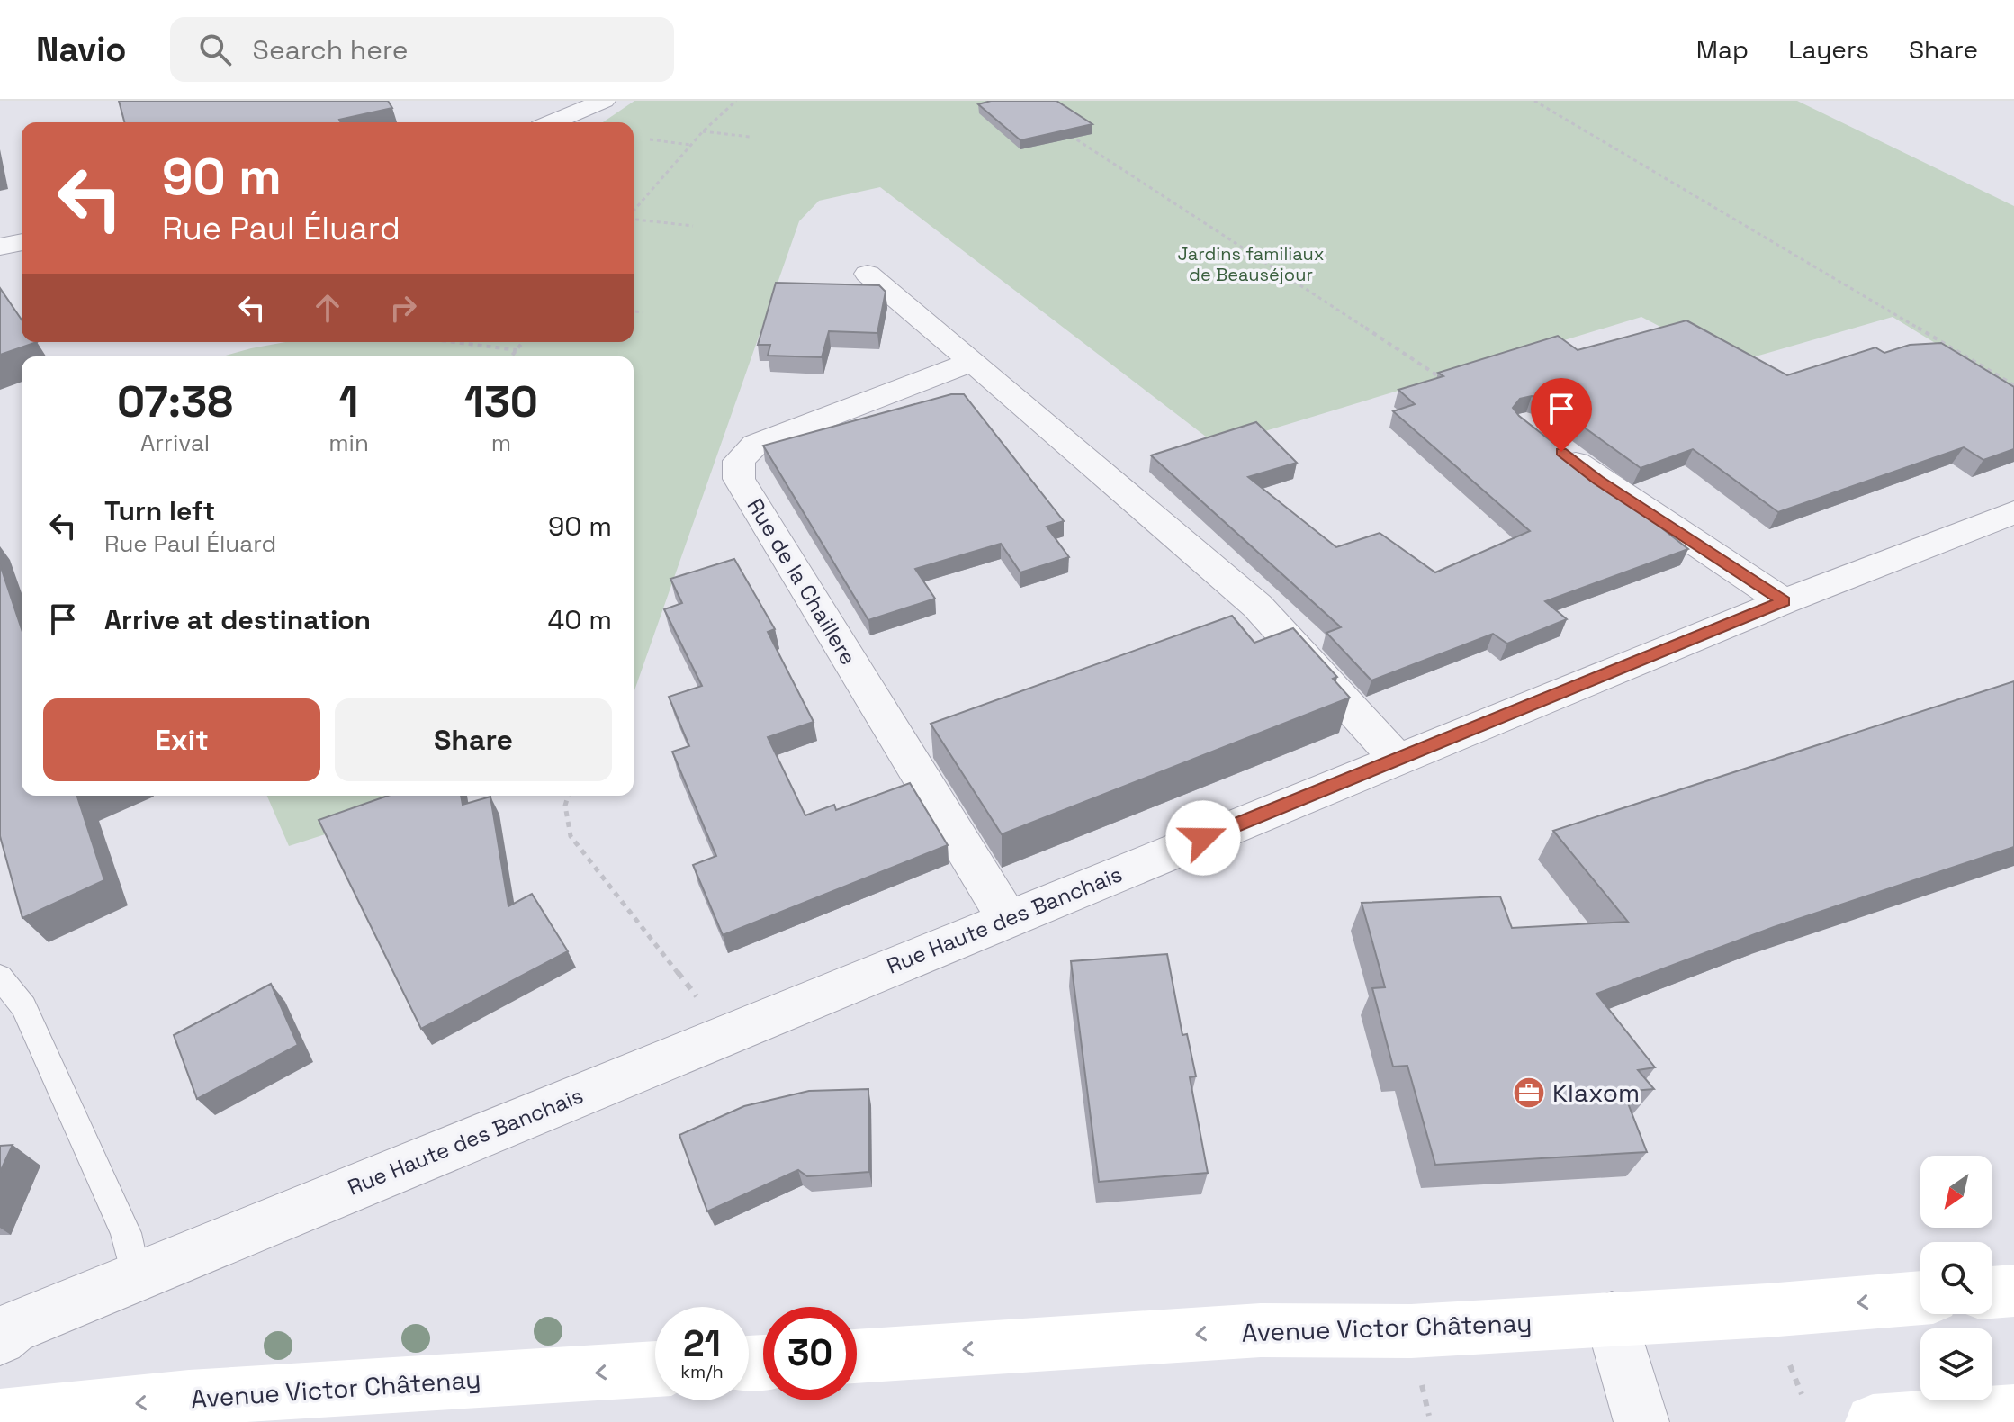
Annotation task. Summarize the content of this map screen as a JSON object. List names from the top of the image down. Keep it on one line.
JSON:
{"streets":{"main road":["Avenue Victor Châtenay"],"street":["Rue de la Chaillere","Rue Haute des Banchais"]},"crossings":[["Rue de la Chaillere","Rue Haute des Banchais"]],"one_way":["Avenue Victor Châtenay"],"parks":["Jardins familiaux de Beauséjour"],"places":{"office":["Klaxom"]},"north":"bottom left","page":{"header":"Navio","search":"Search here","nav":["Map","Layers","Share"],"turn":["90 m","Rue Paul Éluard"],"eta":["07:38","Arrival","1","min","130","m"],"list":[{"name":"Turn left","note":"Rue Paul Éluard","value":"90 m"},{"name":"Arrive at destination","value":"40 m"}],"buttons":["Exit","Share"],"speed":"21 km/h","limit":"30"}}
